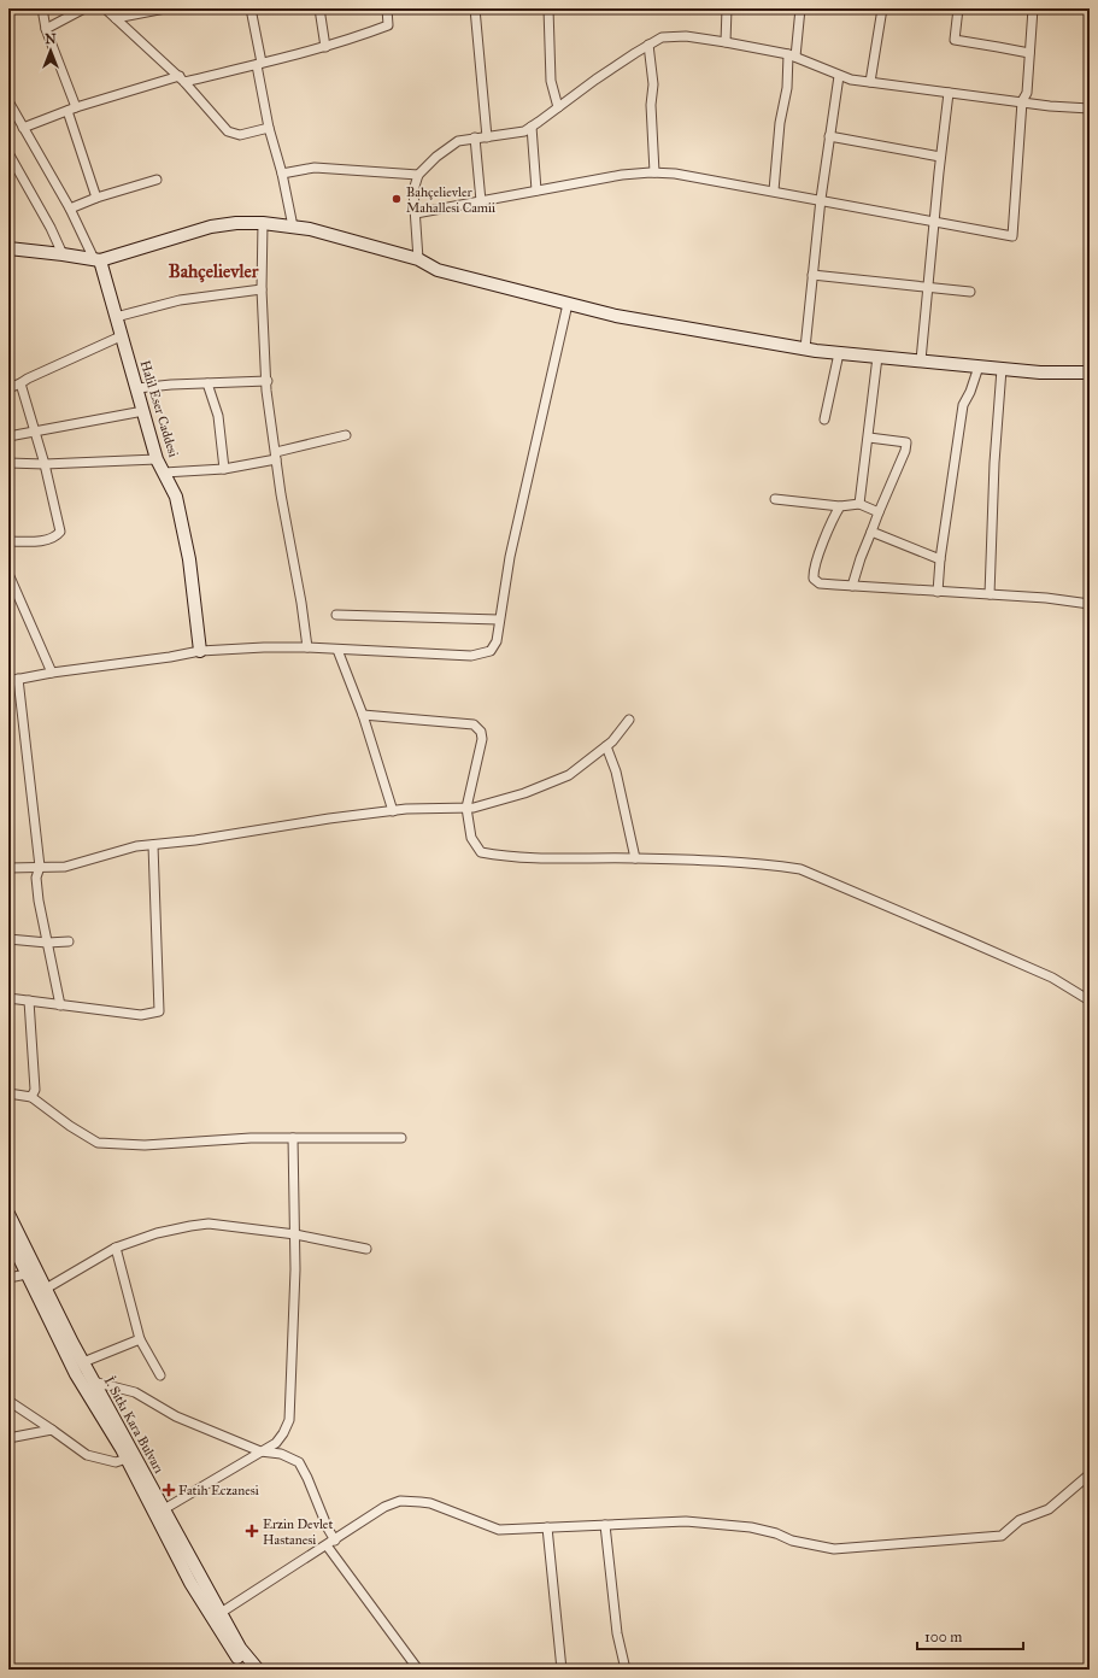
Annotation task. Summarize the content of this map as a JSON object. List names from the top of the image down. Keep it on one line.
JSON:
{"streets":{"street":["Halil Eser Caddesi","İ. Sıtkı Kara Bulvarı"]},"districts":["Bahçelievler"],"places":{"other":["Bahçelievler Mahallesi Camii"],"health":["Fatih Eczanesi","Erzin Devlet Hastanesi"]},"scale_bar":"100 m","north":"top"}
